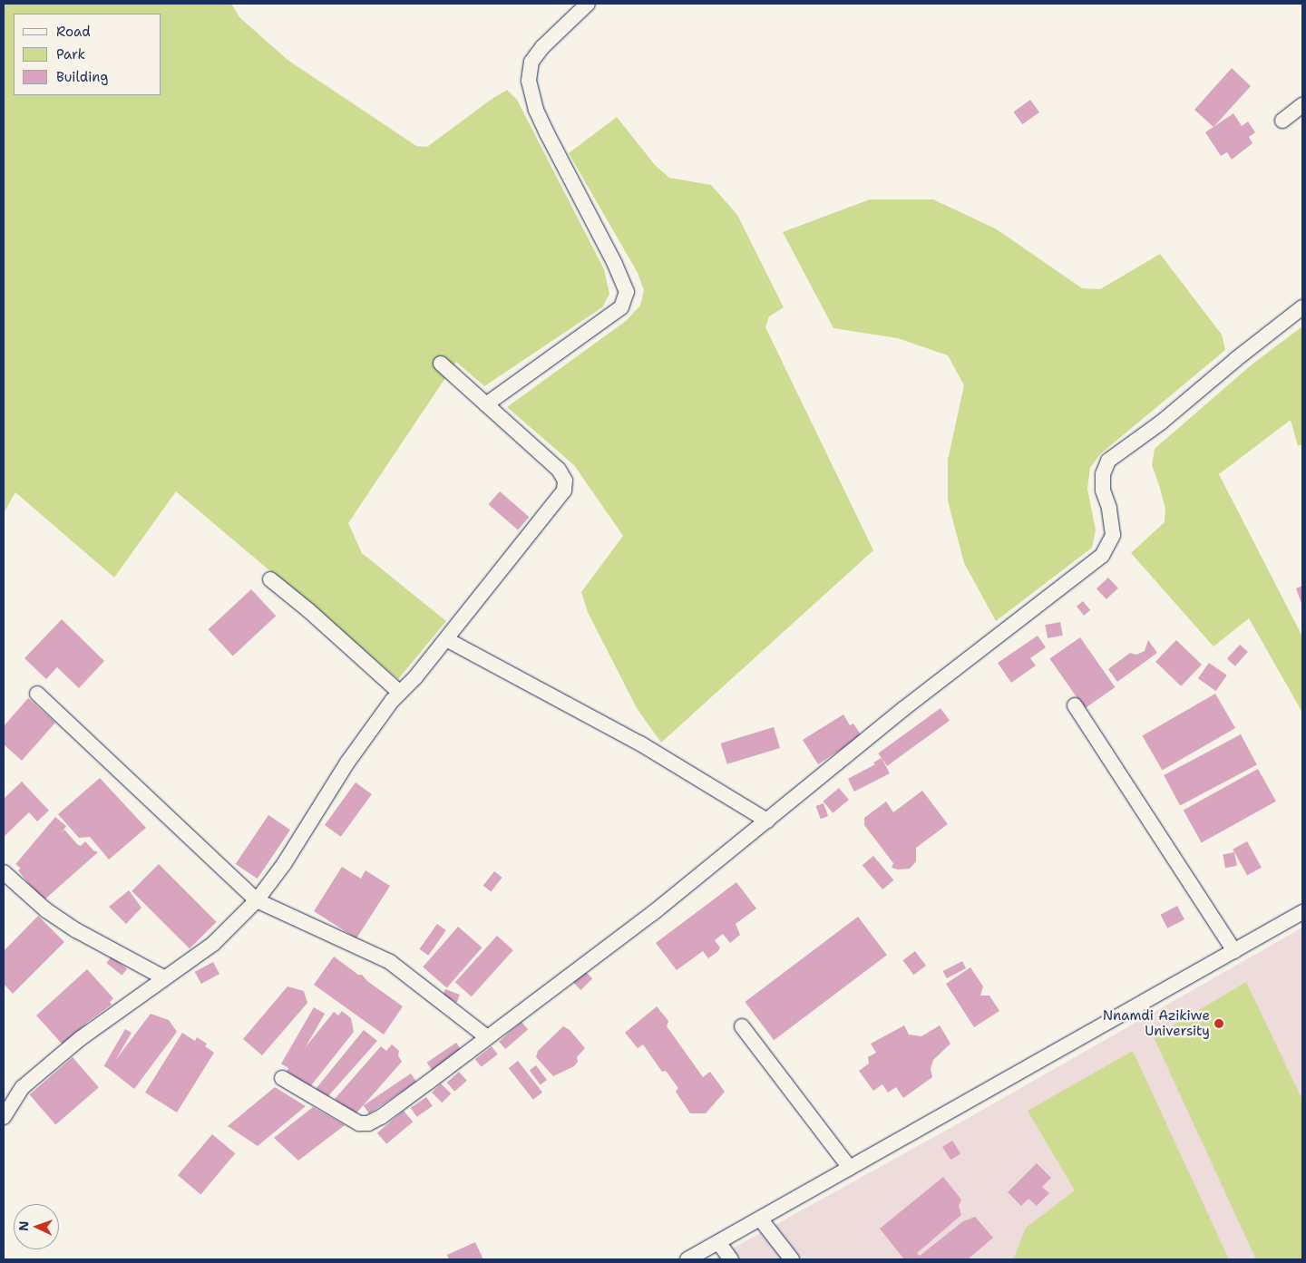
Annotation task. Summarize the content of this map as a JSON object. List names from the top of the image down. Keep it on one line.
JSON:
{"places":["Nnamdi Azikiwe University"],"legend":["Road","Park","Building"],"north":"left"}
